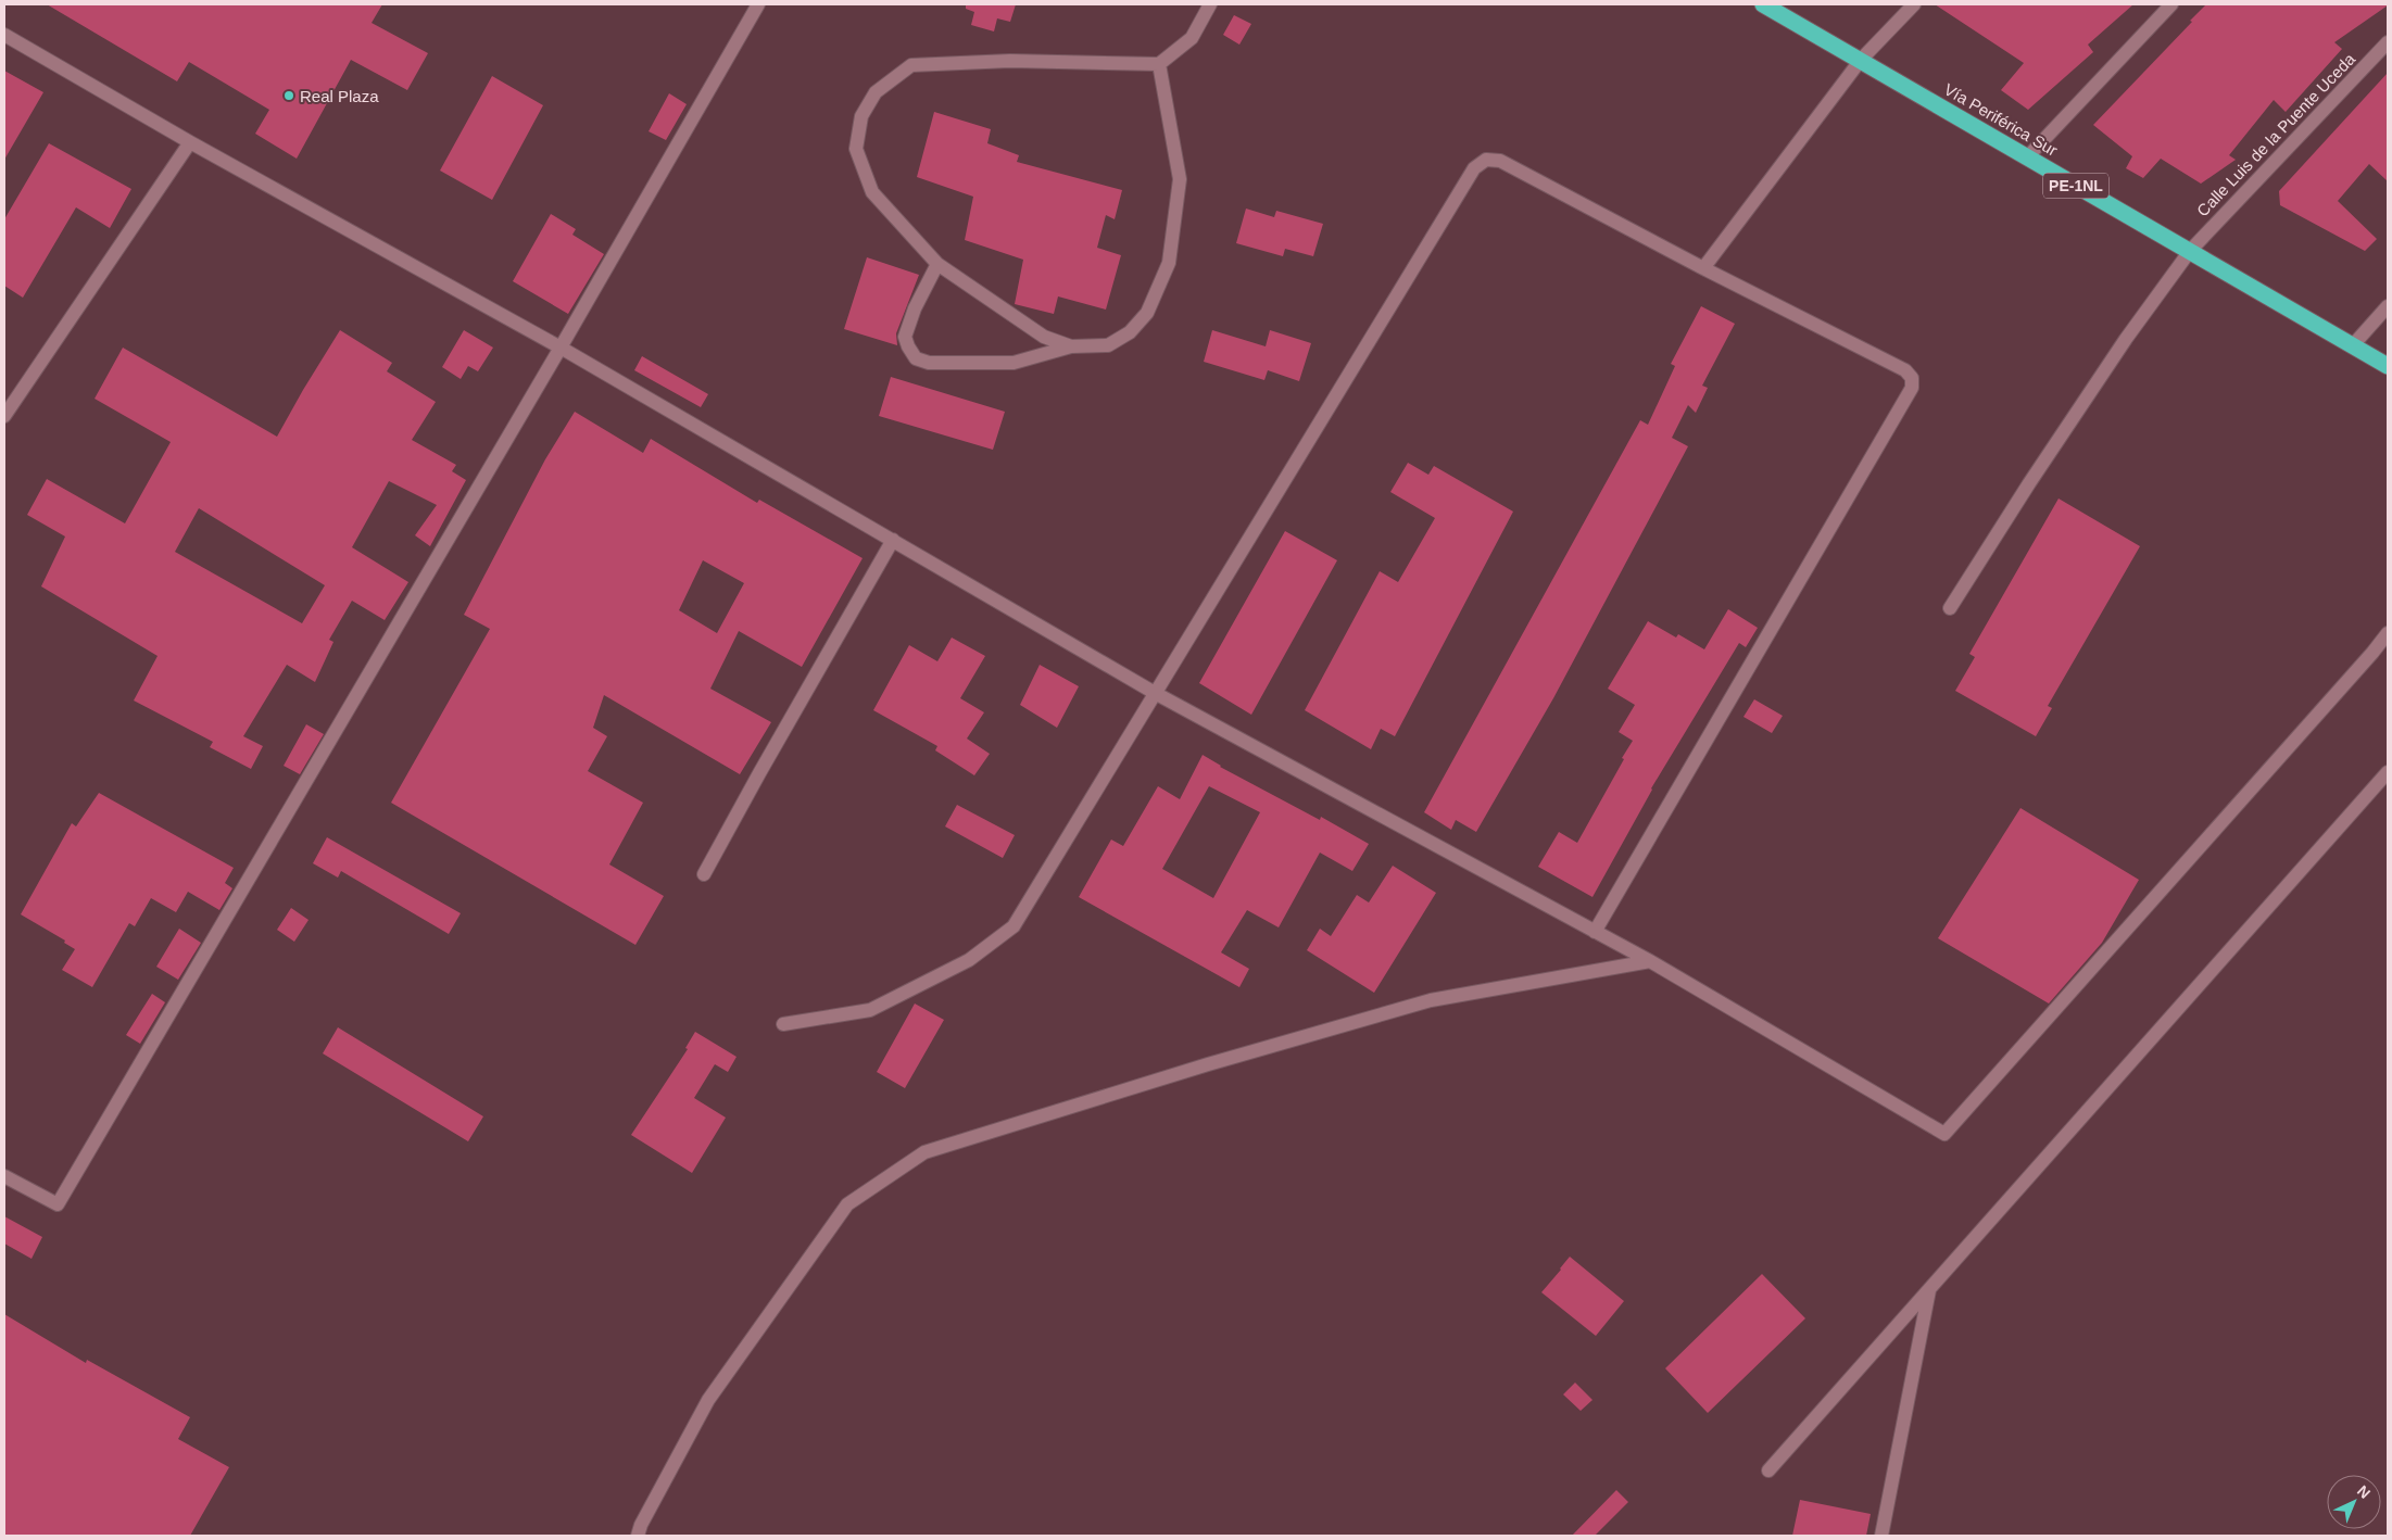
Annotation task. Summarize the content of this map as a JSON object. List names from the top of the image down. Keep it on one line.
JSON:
{"streets":{"highway":["Vía Periférica Sur","PE-1NL"],"street":["Calle Luis de la Puente Uceda"]},"crossings":[["Vía Periférica Sur","Calle Luis de la Puente Uceda"]],"places":["Real Plaza"],"north":"top right"}
